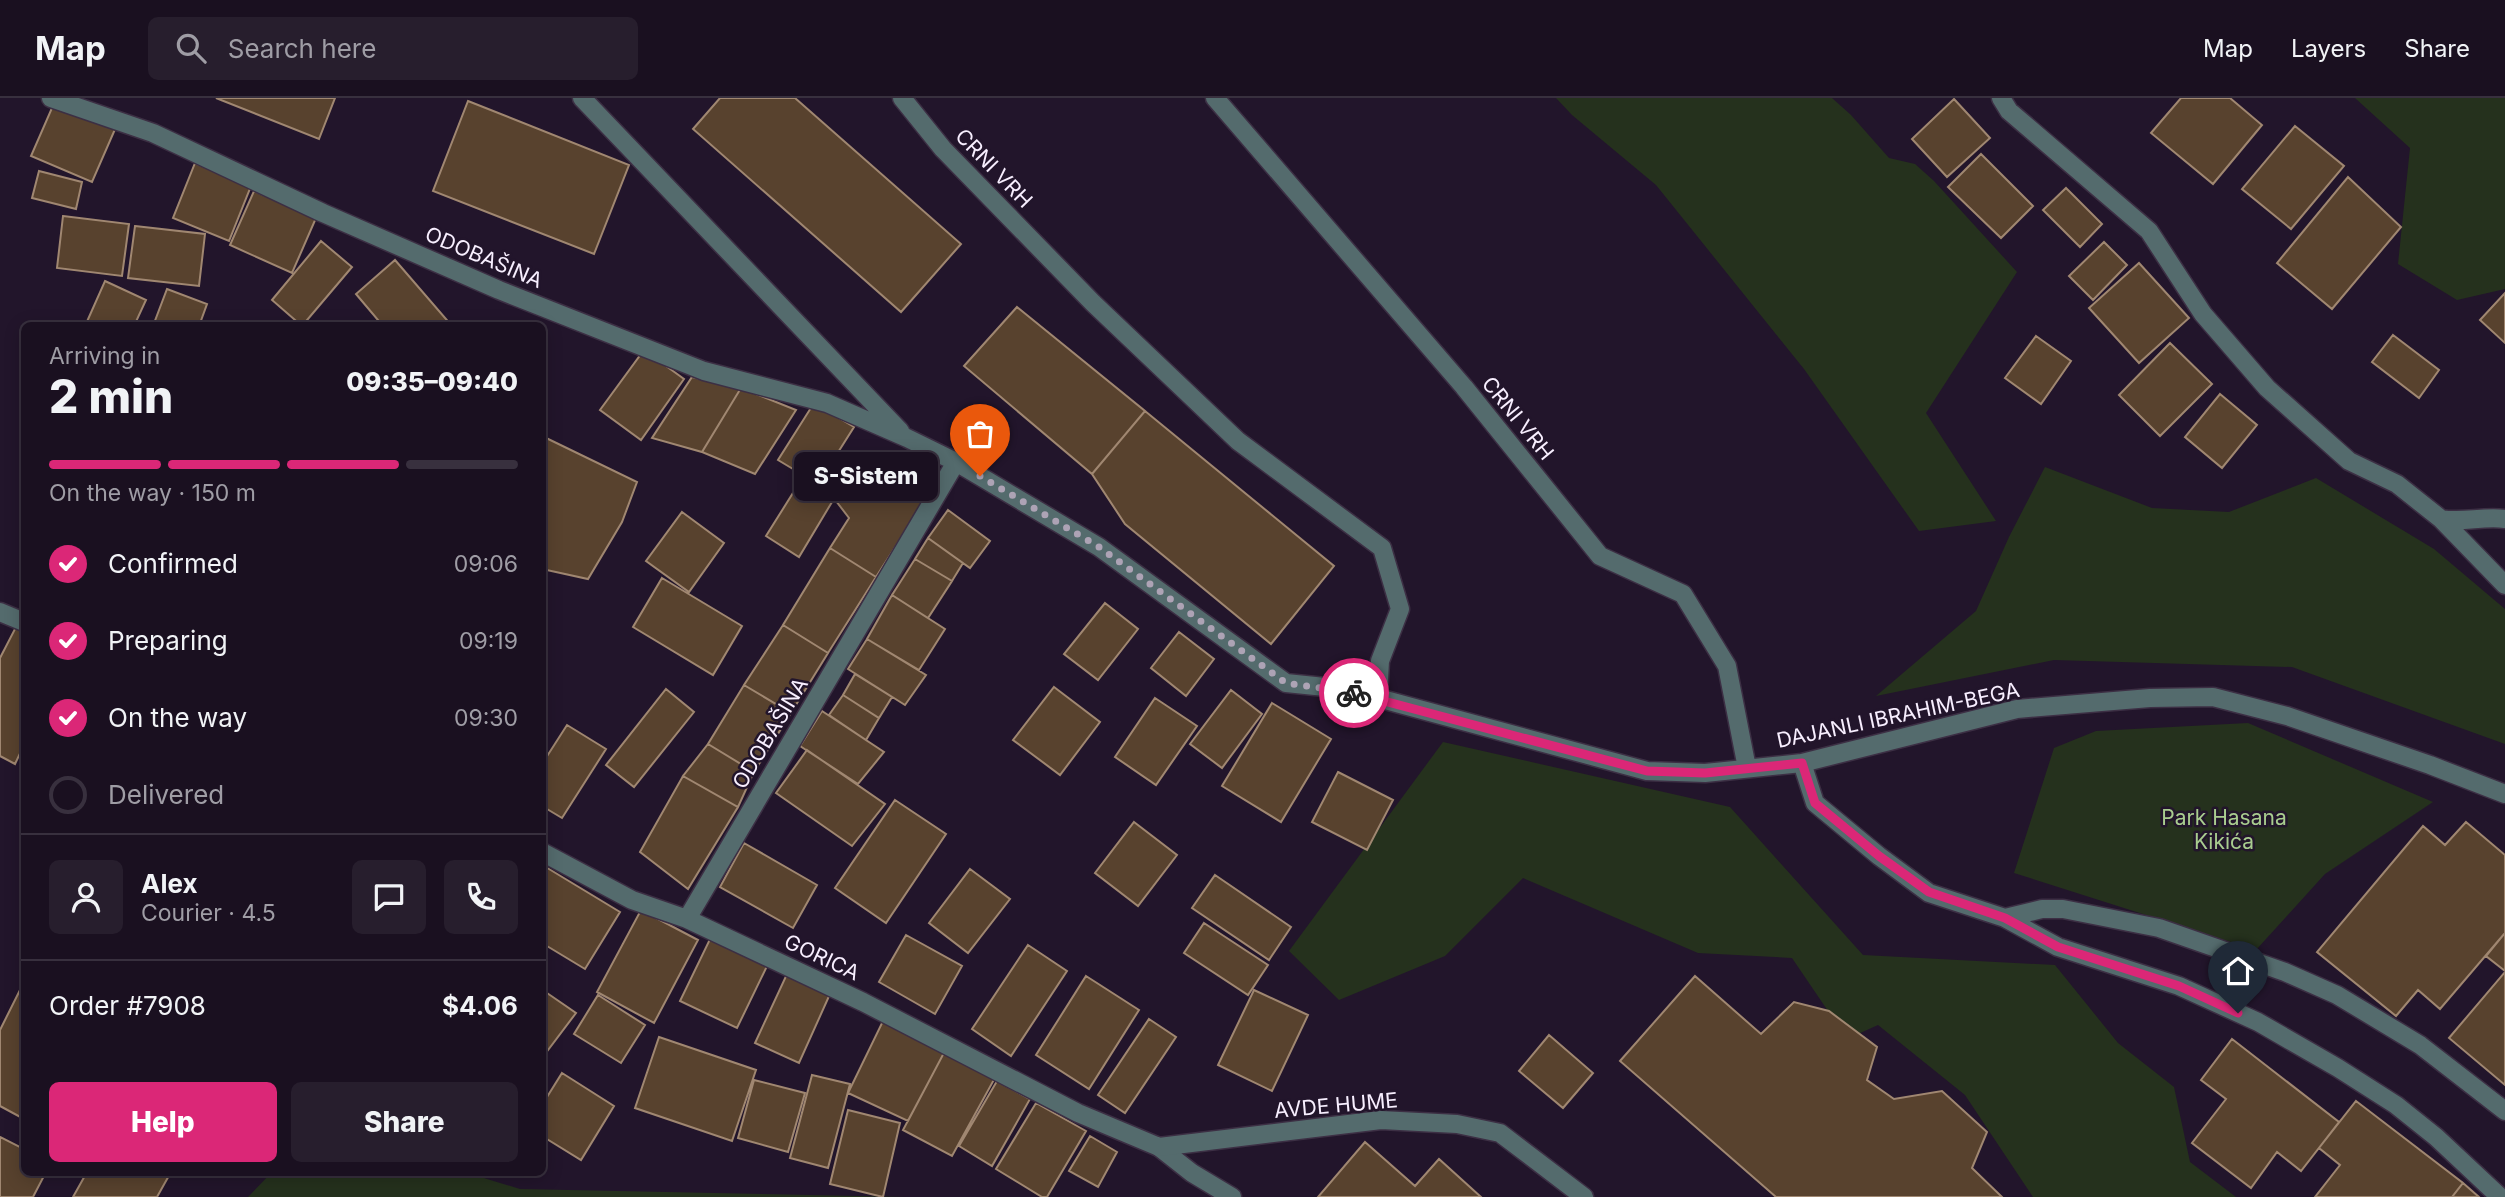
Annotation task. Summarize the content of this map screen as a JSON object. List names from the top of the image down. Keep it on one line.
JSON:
{"streets":{"street":["CRNI VRH","ODOBAŠINA","DAJANLI IBRAHIM-BEGA","GORICA","AVDE HUME"]},"crossings":[["CRNI VRH","ODOBAŠINA"],["CRNI VRH","DAJANLI IBRAHIM-BEGA"],["ODOBAŠINA","DAJANLI IBRAHIM-BEGA"],["ODOBAŠINA","GORICA"],["GORICA","AVDE HUME"]],"parks":["Park Hasana Kikića"],"places":["S-Sistem"],"page":{"header":"Map","search":"Search here","nav":["Map","Layers","Share"],"heading":["2 min","Arriving in","09:35–09:40"],"panel":["Alex","Courier · 4.5","Order #7908","$4.06"],"bar":"On the way · 150 m","bubble":"S-Sistem","list":[["Confirmed","09:06"],["Preparing","09:19"],["On the way","09:30"],"Delivered"],"buttons":["Help","Share"]}}
